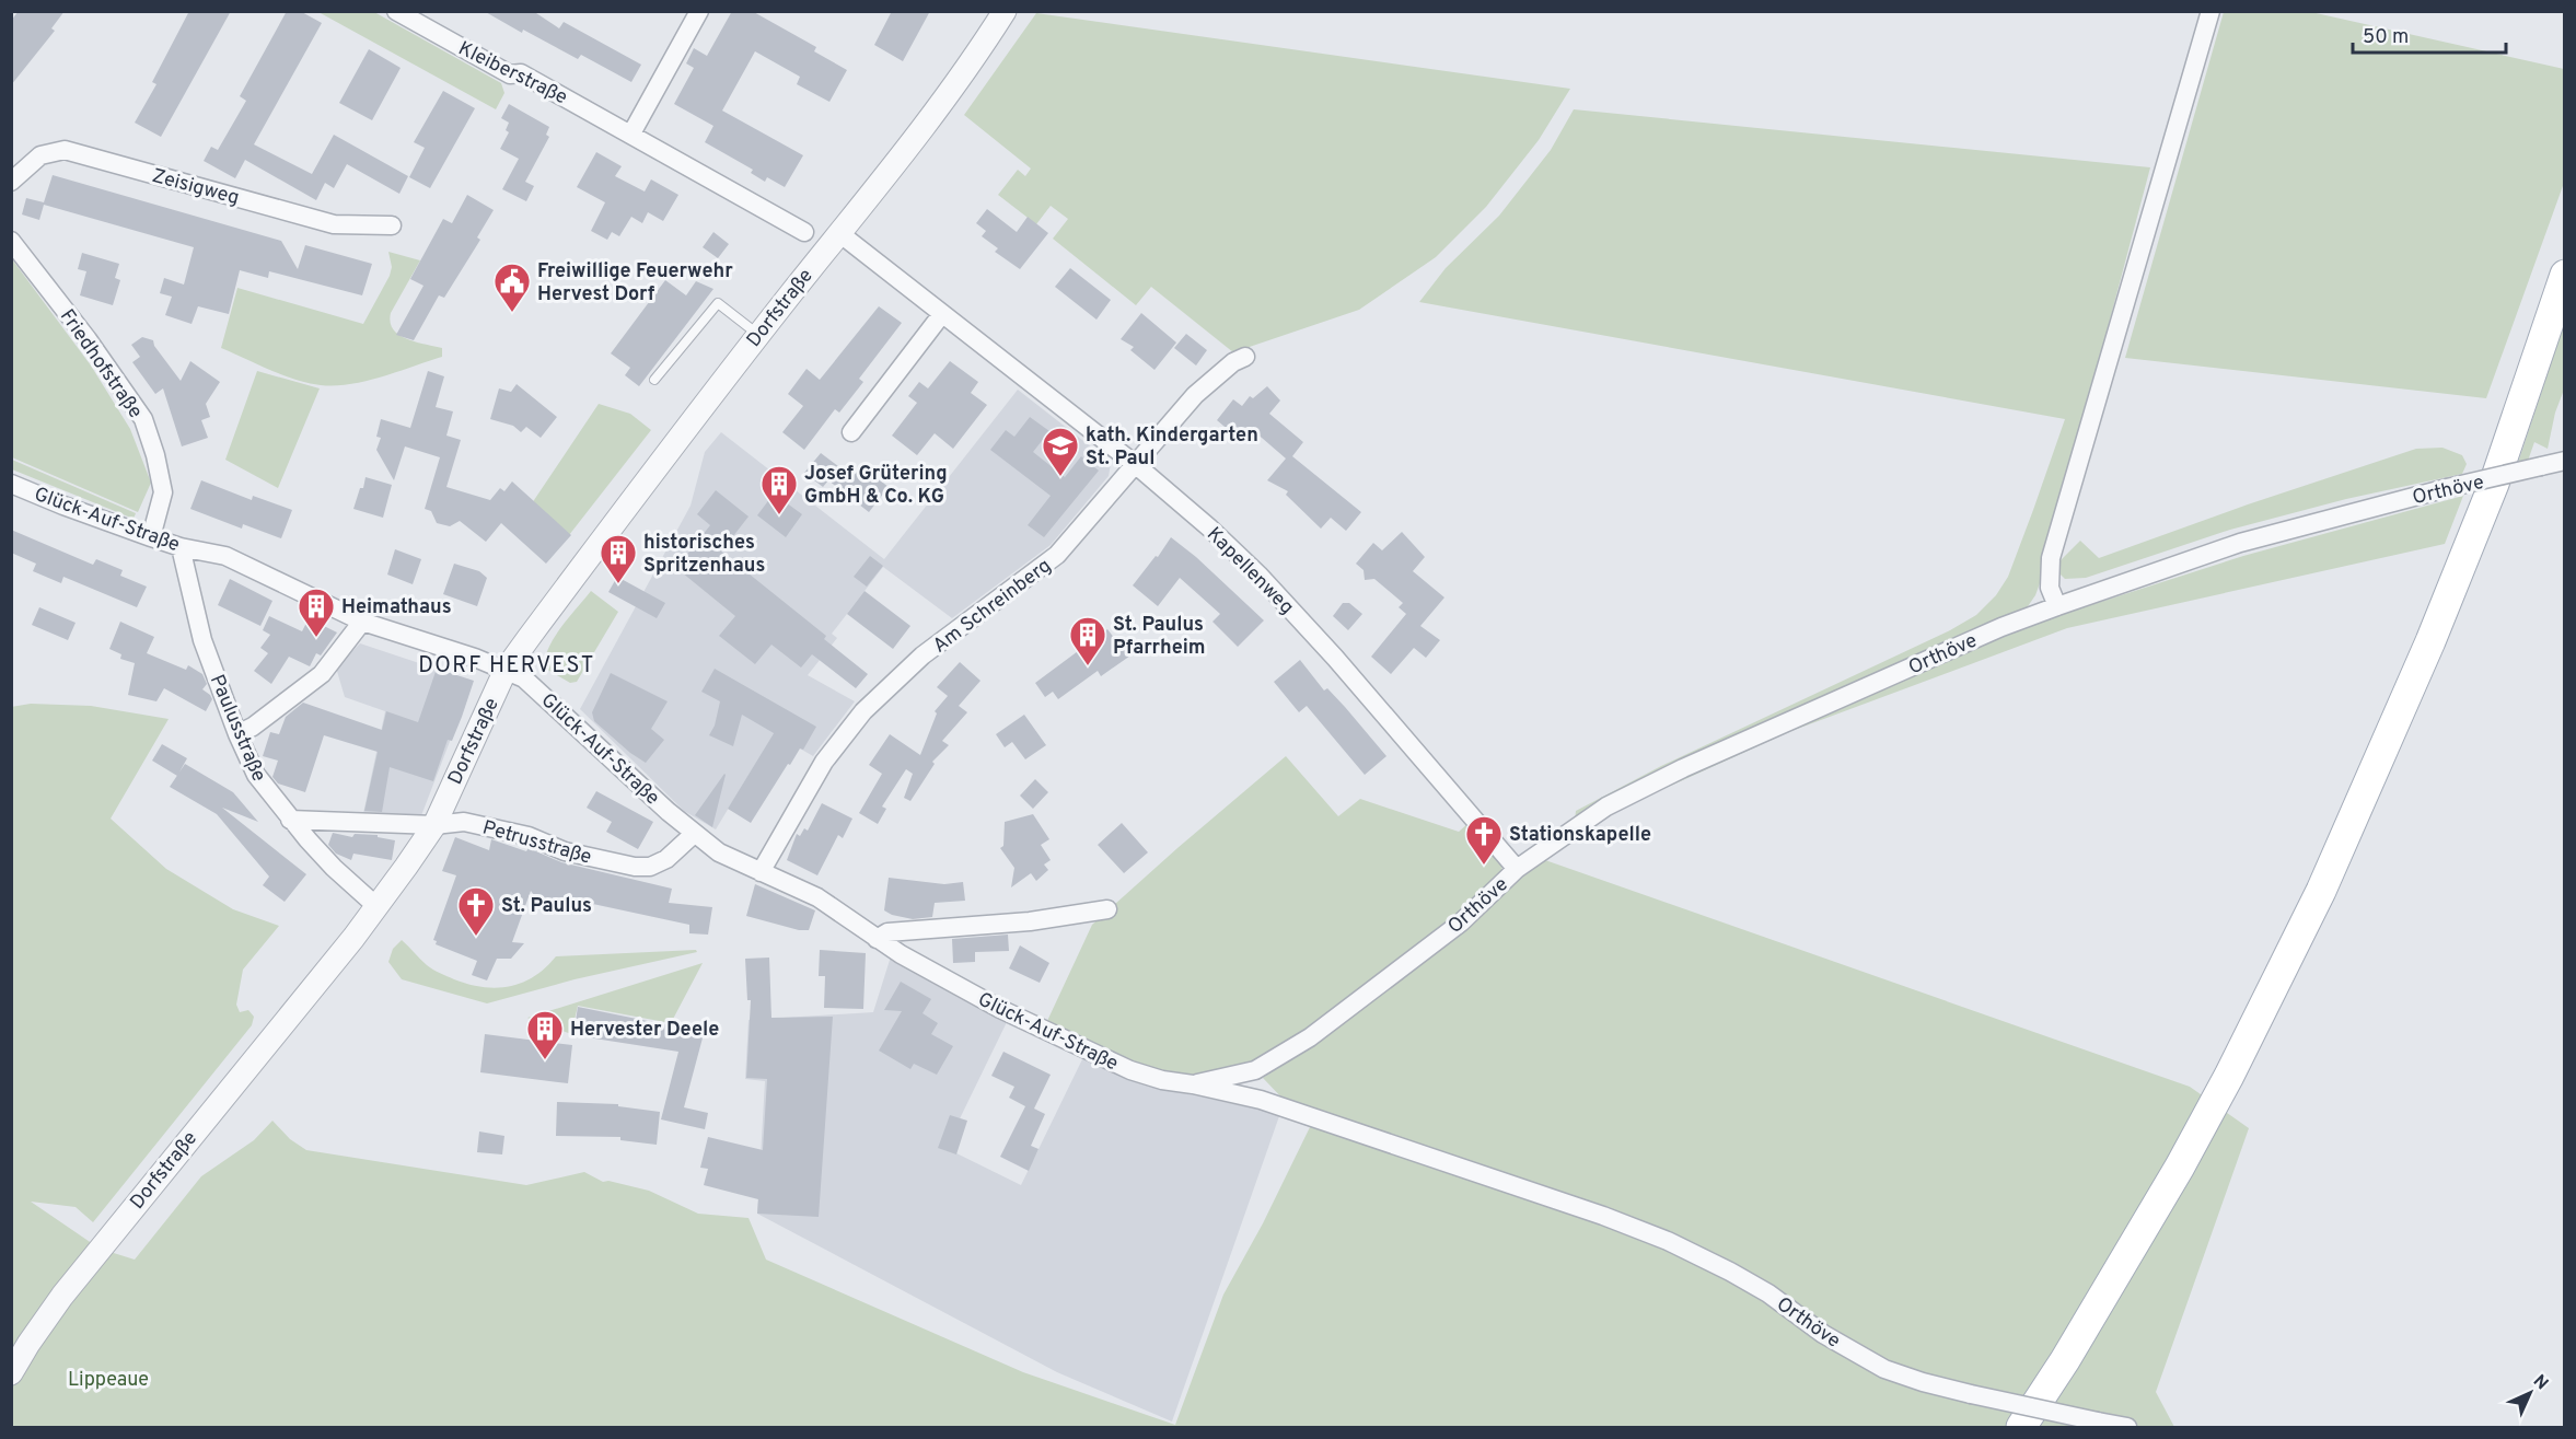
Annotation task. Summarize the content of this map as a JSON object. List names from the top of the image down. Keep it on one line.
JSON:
{"streets":{"street":["Kleiberstraße","Zeisigweg","Dorfstraße","Friedhofstraße","Orthöve","Glück-Auf-Straße","Kapellenweg","Am Schreinberg","Paulusstraße","Petrusstraße"]},"crossings":[["Dorfstraße","Glück-Auf-Straße"],["Dorfstraße","Kapellenweg"],["Dorfstraße","Paulusstraße"],["Dorfstraße","Petrusstraße"],["Friedhofstraße","Glück-Auf-Straße"],["Orthöve","Glück-Auf-Straße"],["Orthöve","Kapellenweg"],["Glück-Auf-Straße","Am Schreinberg"],["Glück-Auf-Straße","Paulusstraße"],["Glück-Auf-Straße","Petrusstraße"],["Kapellenweg","Am Schreinberg"],["Paulusstraße","Petrusstraße"]],"districts":["DORF HERVEST"],"parks":["Lippeaue"],"places":{"public building":["Freiwillige Feuerwehr Hervest Dorf"],"school or university":["kath. Kindergarten St. Paul"],"building":["Josef Grütering GmbH & Co. KG","historisches Spritzenhaus","Heimathaus","St. Paulus Pfarrheim","Hervester Deele"],"church":["Stationskapelle","St. Paulus"]},"scale_bar":"50 m","north":"top right"}
